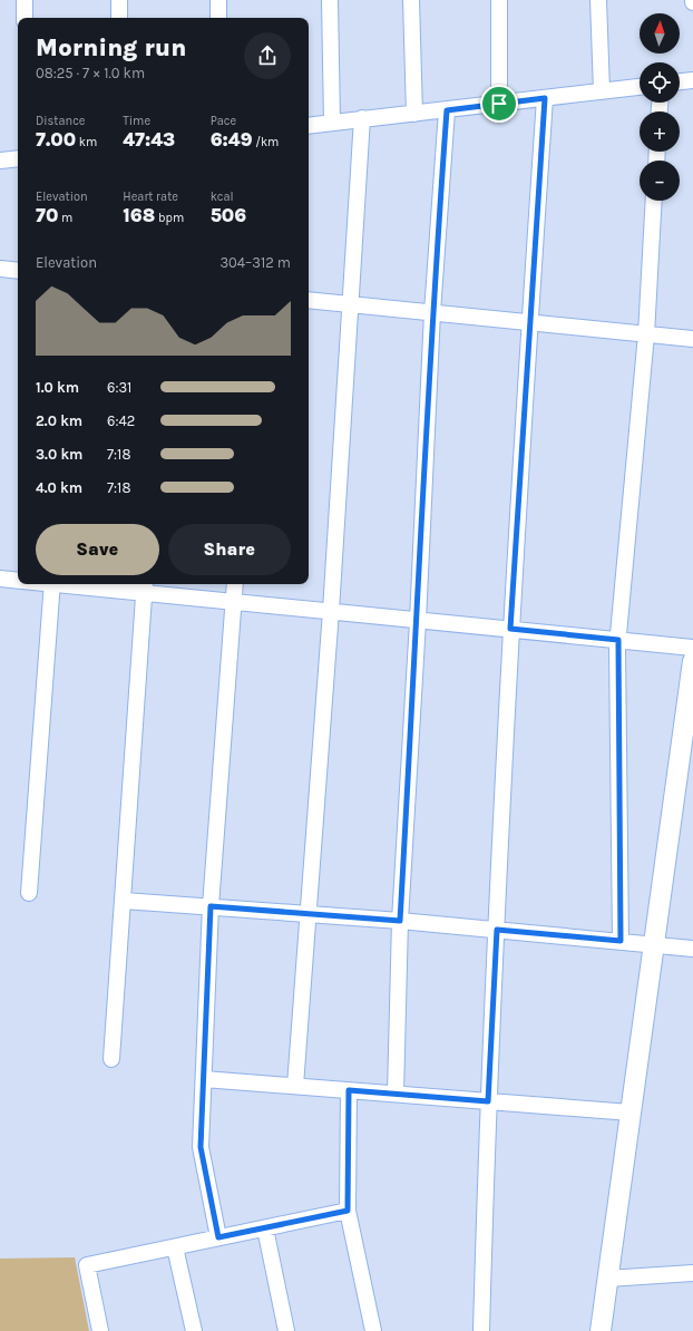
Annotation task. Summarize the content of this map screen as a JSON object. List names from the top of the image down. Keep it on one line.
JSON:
{"north":"top","page":{"map_buttons":["+","−"],"heading":["Morning run","08:25 · 7 × 1.0 km"],"stats":[["Distance","7.00 km"],["Time","47:43"],["Pace","6:49 /km"],["Elevation","70 m"],["Heart rate","168 bpm"],["kcal","506"]],"chart":["Elevation","304–312 m"],"list":[{"name":"1.0 km","note":"6:31"},{"name":"2.0 km","note":"6:42"},{"name":"3.0 km","note":"7:18"},{"name":"4.0 km","note":"7:18"}],"buttons":["Save","Share"]}}
